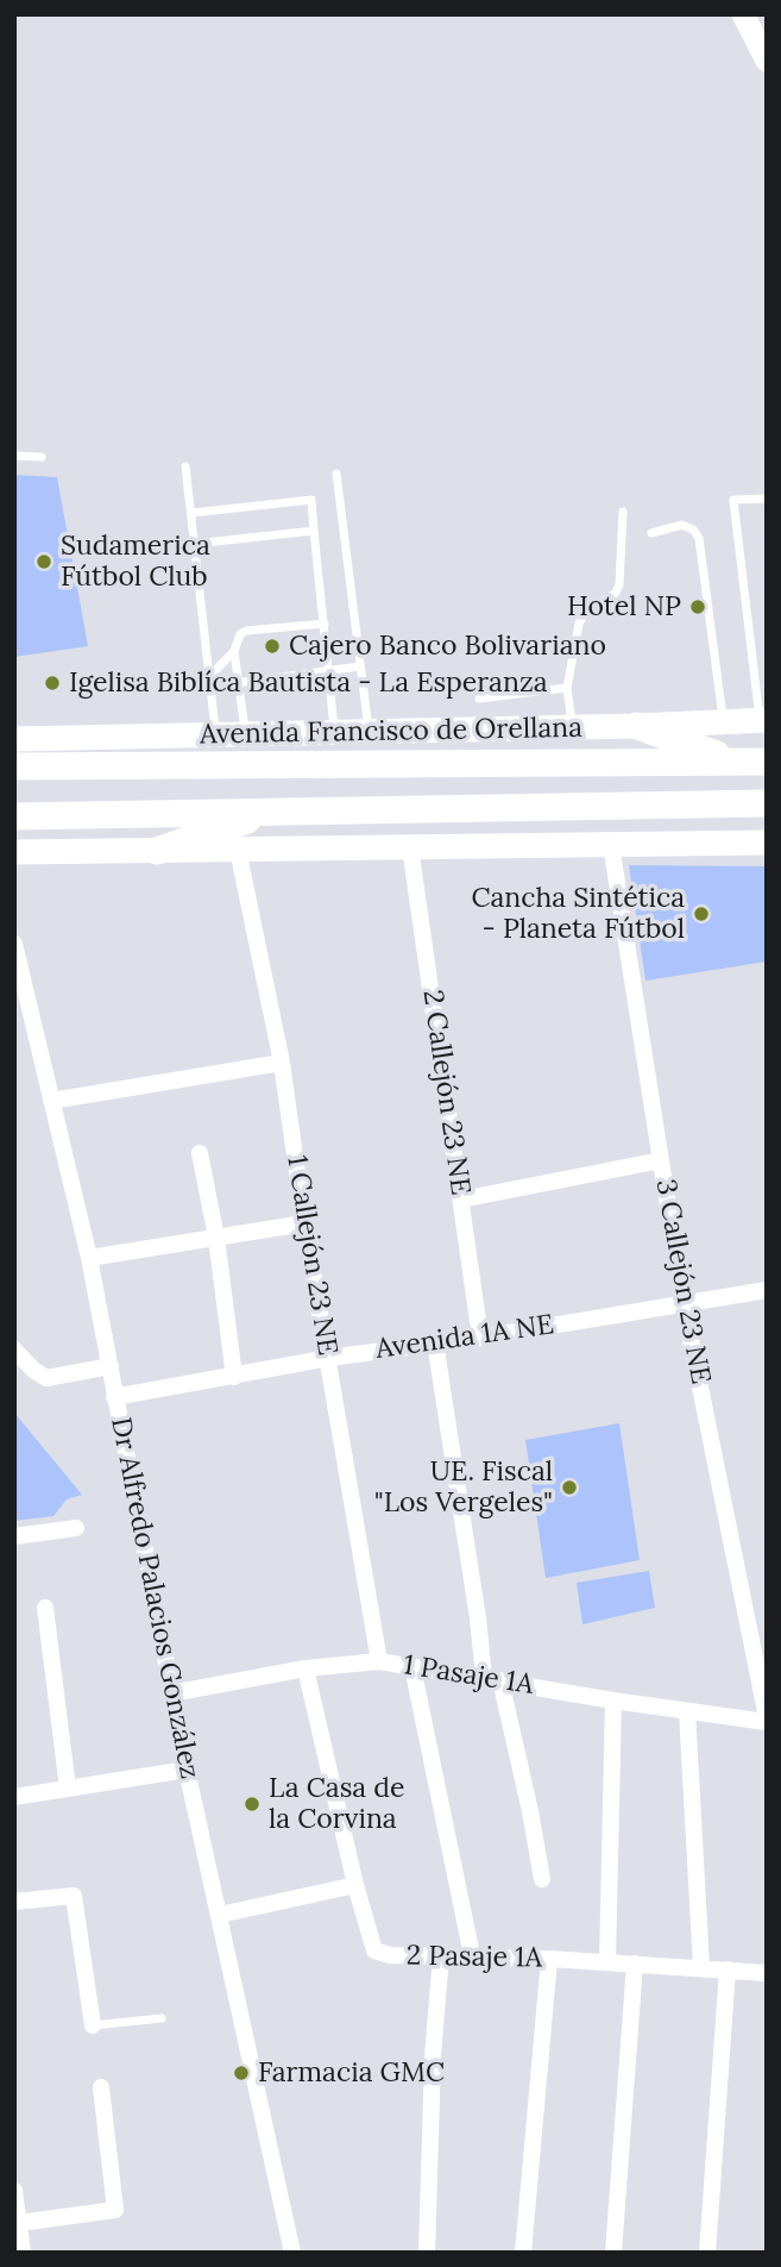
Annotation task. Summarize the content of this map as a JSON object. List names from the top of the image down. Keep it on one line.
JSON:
{"streets":{"highway":["Avenida Francisco de Orellana"],"street":["2 Callejón 23 NE","1 Callejón 23 NE","3 Callejón 23 NE","Avenida 1A NE","Dr Alfredo Palacios González","1 Pasaje 1A","2 Pasaje 1A"]},"crossings":[["2 Callejón 23 NE","Avenida 1A NE"],["1 Callejón 23 NE","Avenida 1A NE"],["1 Callejón 23 NE","1 Pasaje 1A"],["3 Callejón 23 NE","Avenida 1A NE"],["3 Callejón 23 NE","1 Pasaje 1A"],["Avenida 1A NE","Dr Alfredo Palacios González"],["Dr Alfredo Palacios González","1 Pasaje 1A"],["1 Pasaje 1A","2 Pasaje 1A"]],"places":["Sudamerica Fútbol Club","Hotel NP","Cajero Banco Bolivariano","Igelisa Biblíca Bautista - La Esperanza","Cancha Sintética - Planeta Fútbol","UE. Fiscal \"Los Vergeles\"","La Casa de la Corvina","Farmacia GMC"]}
